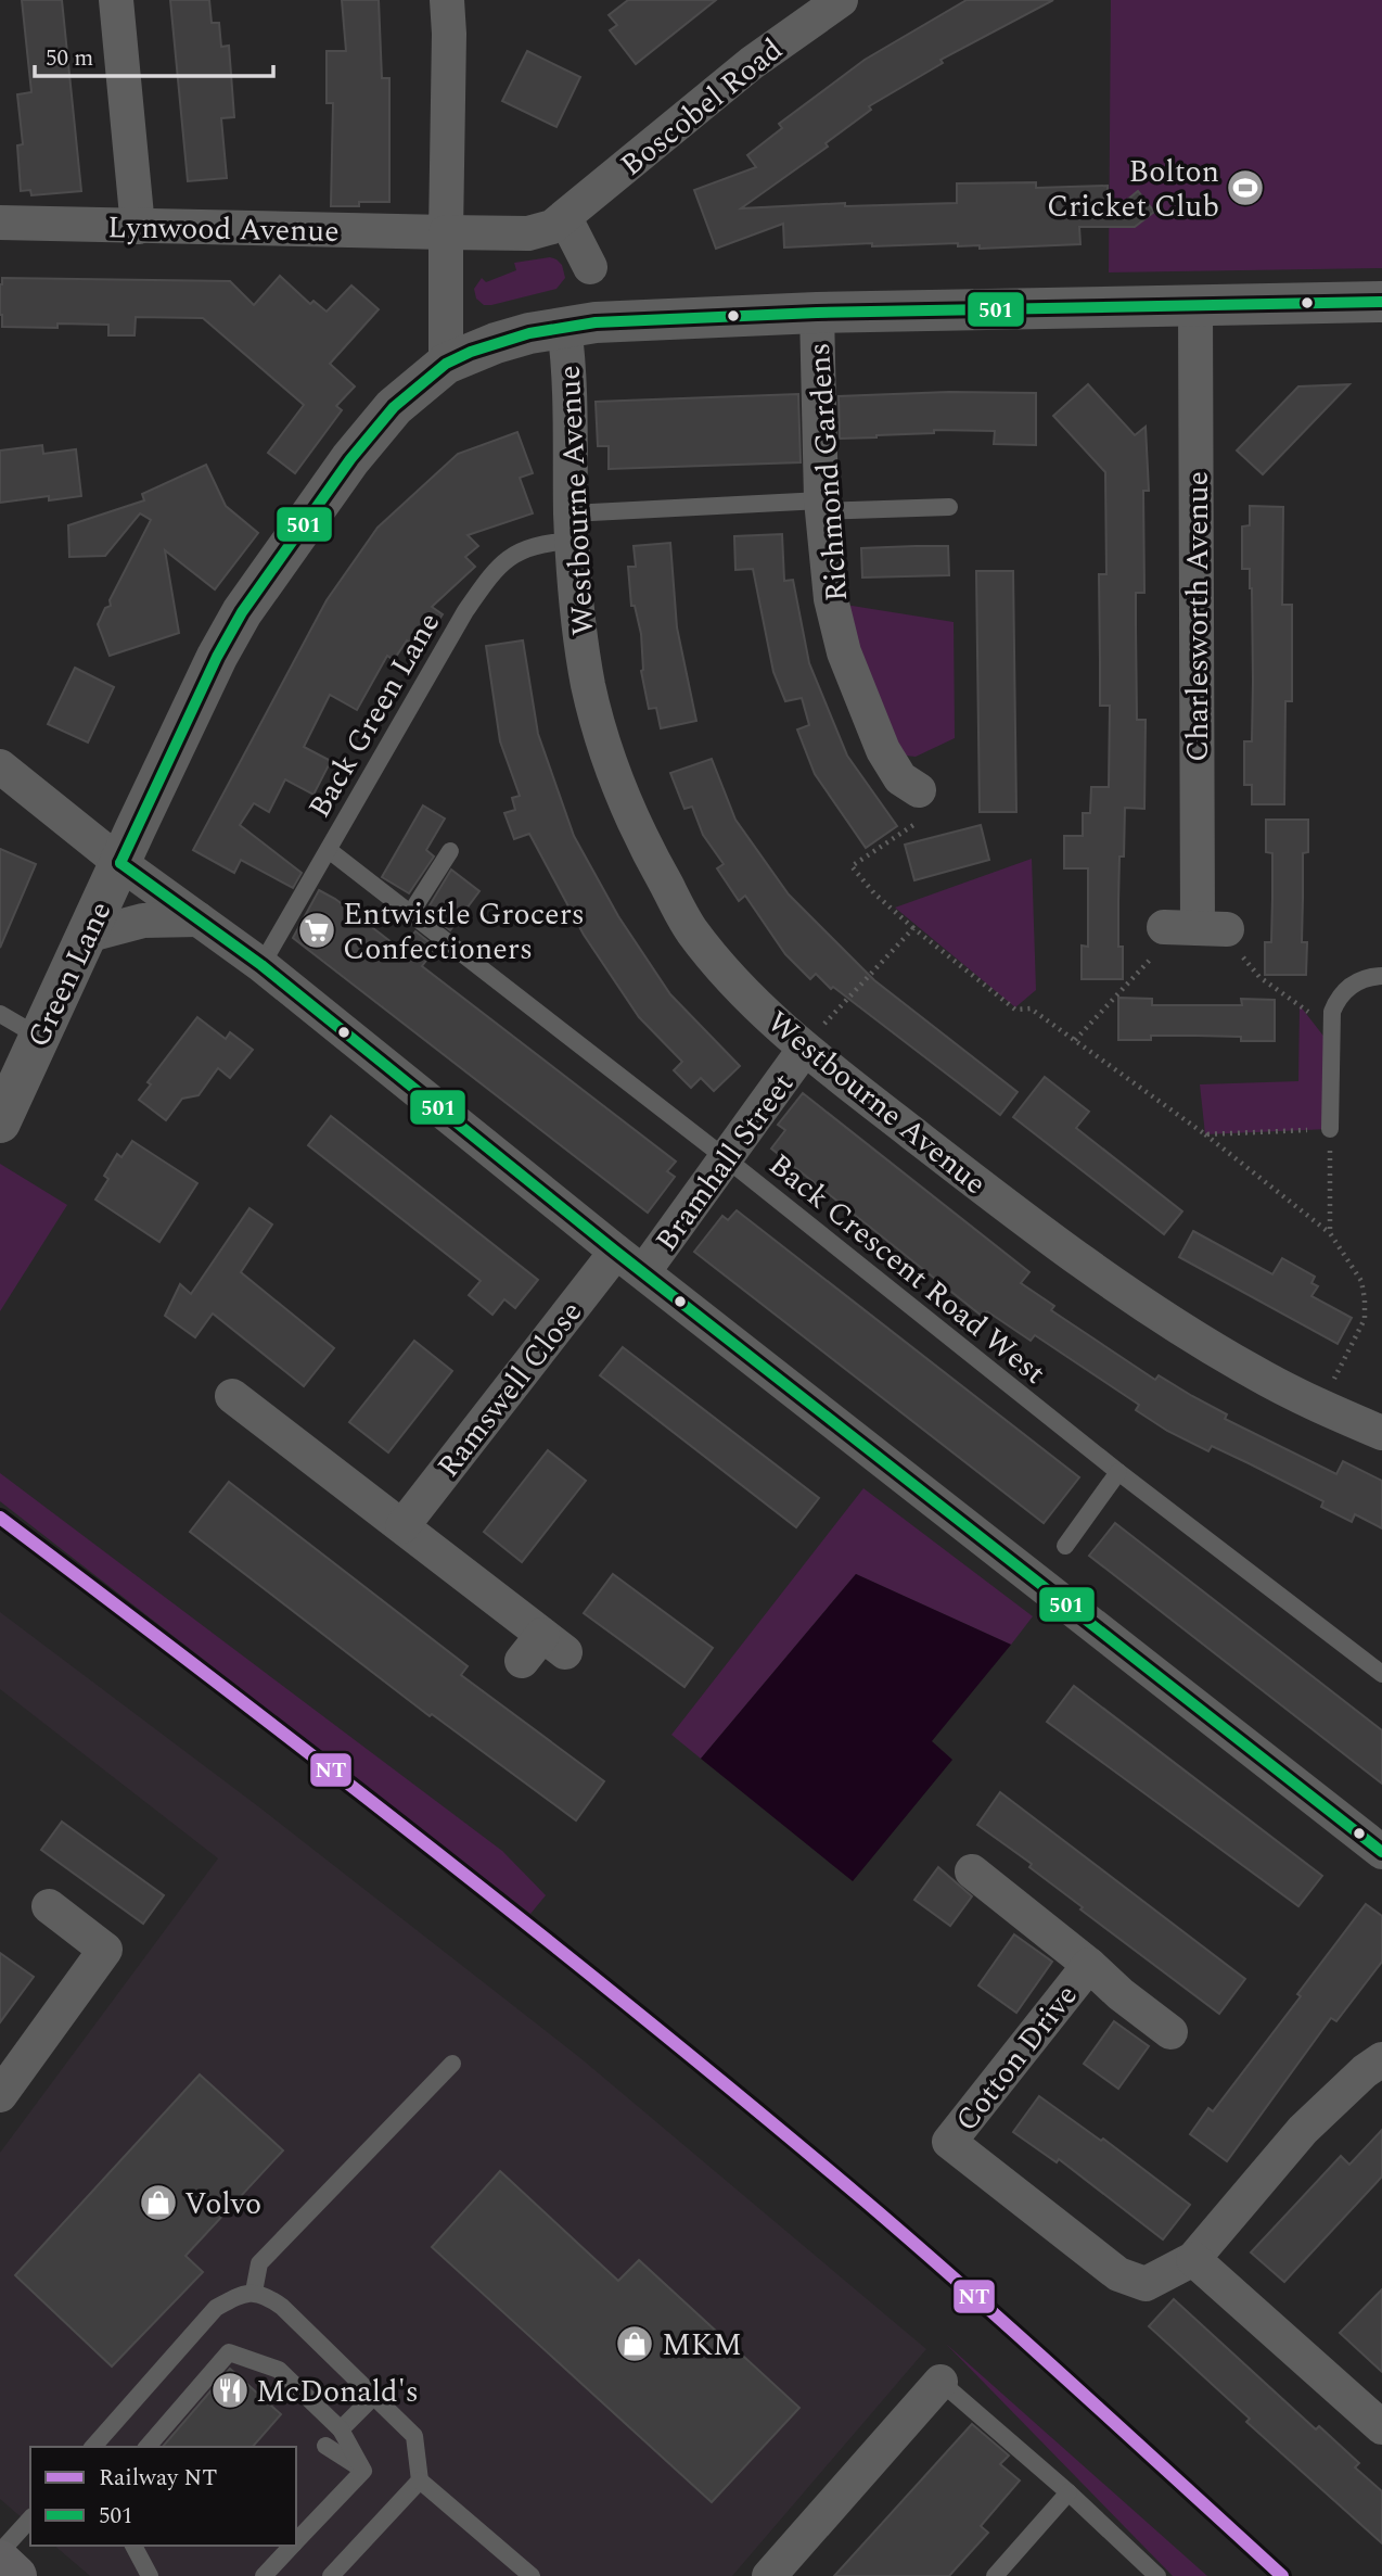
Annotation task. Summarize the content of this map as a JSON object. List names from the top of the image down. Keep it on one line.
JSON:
{"streets":{"street":["Boscobel Road","Lynwood Avenue","Richmond Gardens","Westbourne Avenue","Charlesworth Avenue","Green Lane","Bramhall Street","Ramswell Close","Cotton Drive"],"lane":["Back Green Lane","Back Crescent Road West"]},"crossings":[["Boscobel Road","Lynwood Avenue"],["Richmond Gardens","Back Green Lane"],["Richmond Gardens","Green Lane"],["Westbourne Avenue","Back Green Lane"],["Westbourne Avenue","Green Lane"],["Westbourne Avenue","Bramhall Street"],["Charlesworth Avenue","Green Lane"],["Back Green Lane","Back Crescent Road West"],["Bramhall Street","Back Crescent Road West"]],"places":{"sports":["Bolton Cricket Club"],"supermarket":["Entwistle Grocers Confectioners"],"shop":["Volvo","MKM"],"restaurant":["McDonald's"]},"lines":["transit line 501","rail line NT"],"legend":["Railway NT","501"],"scale_bar":"50 m"}
